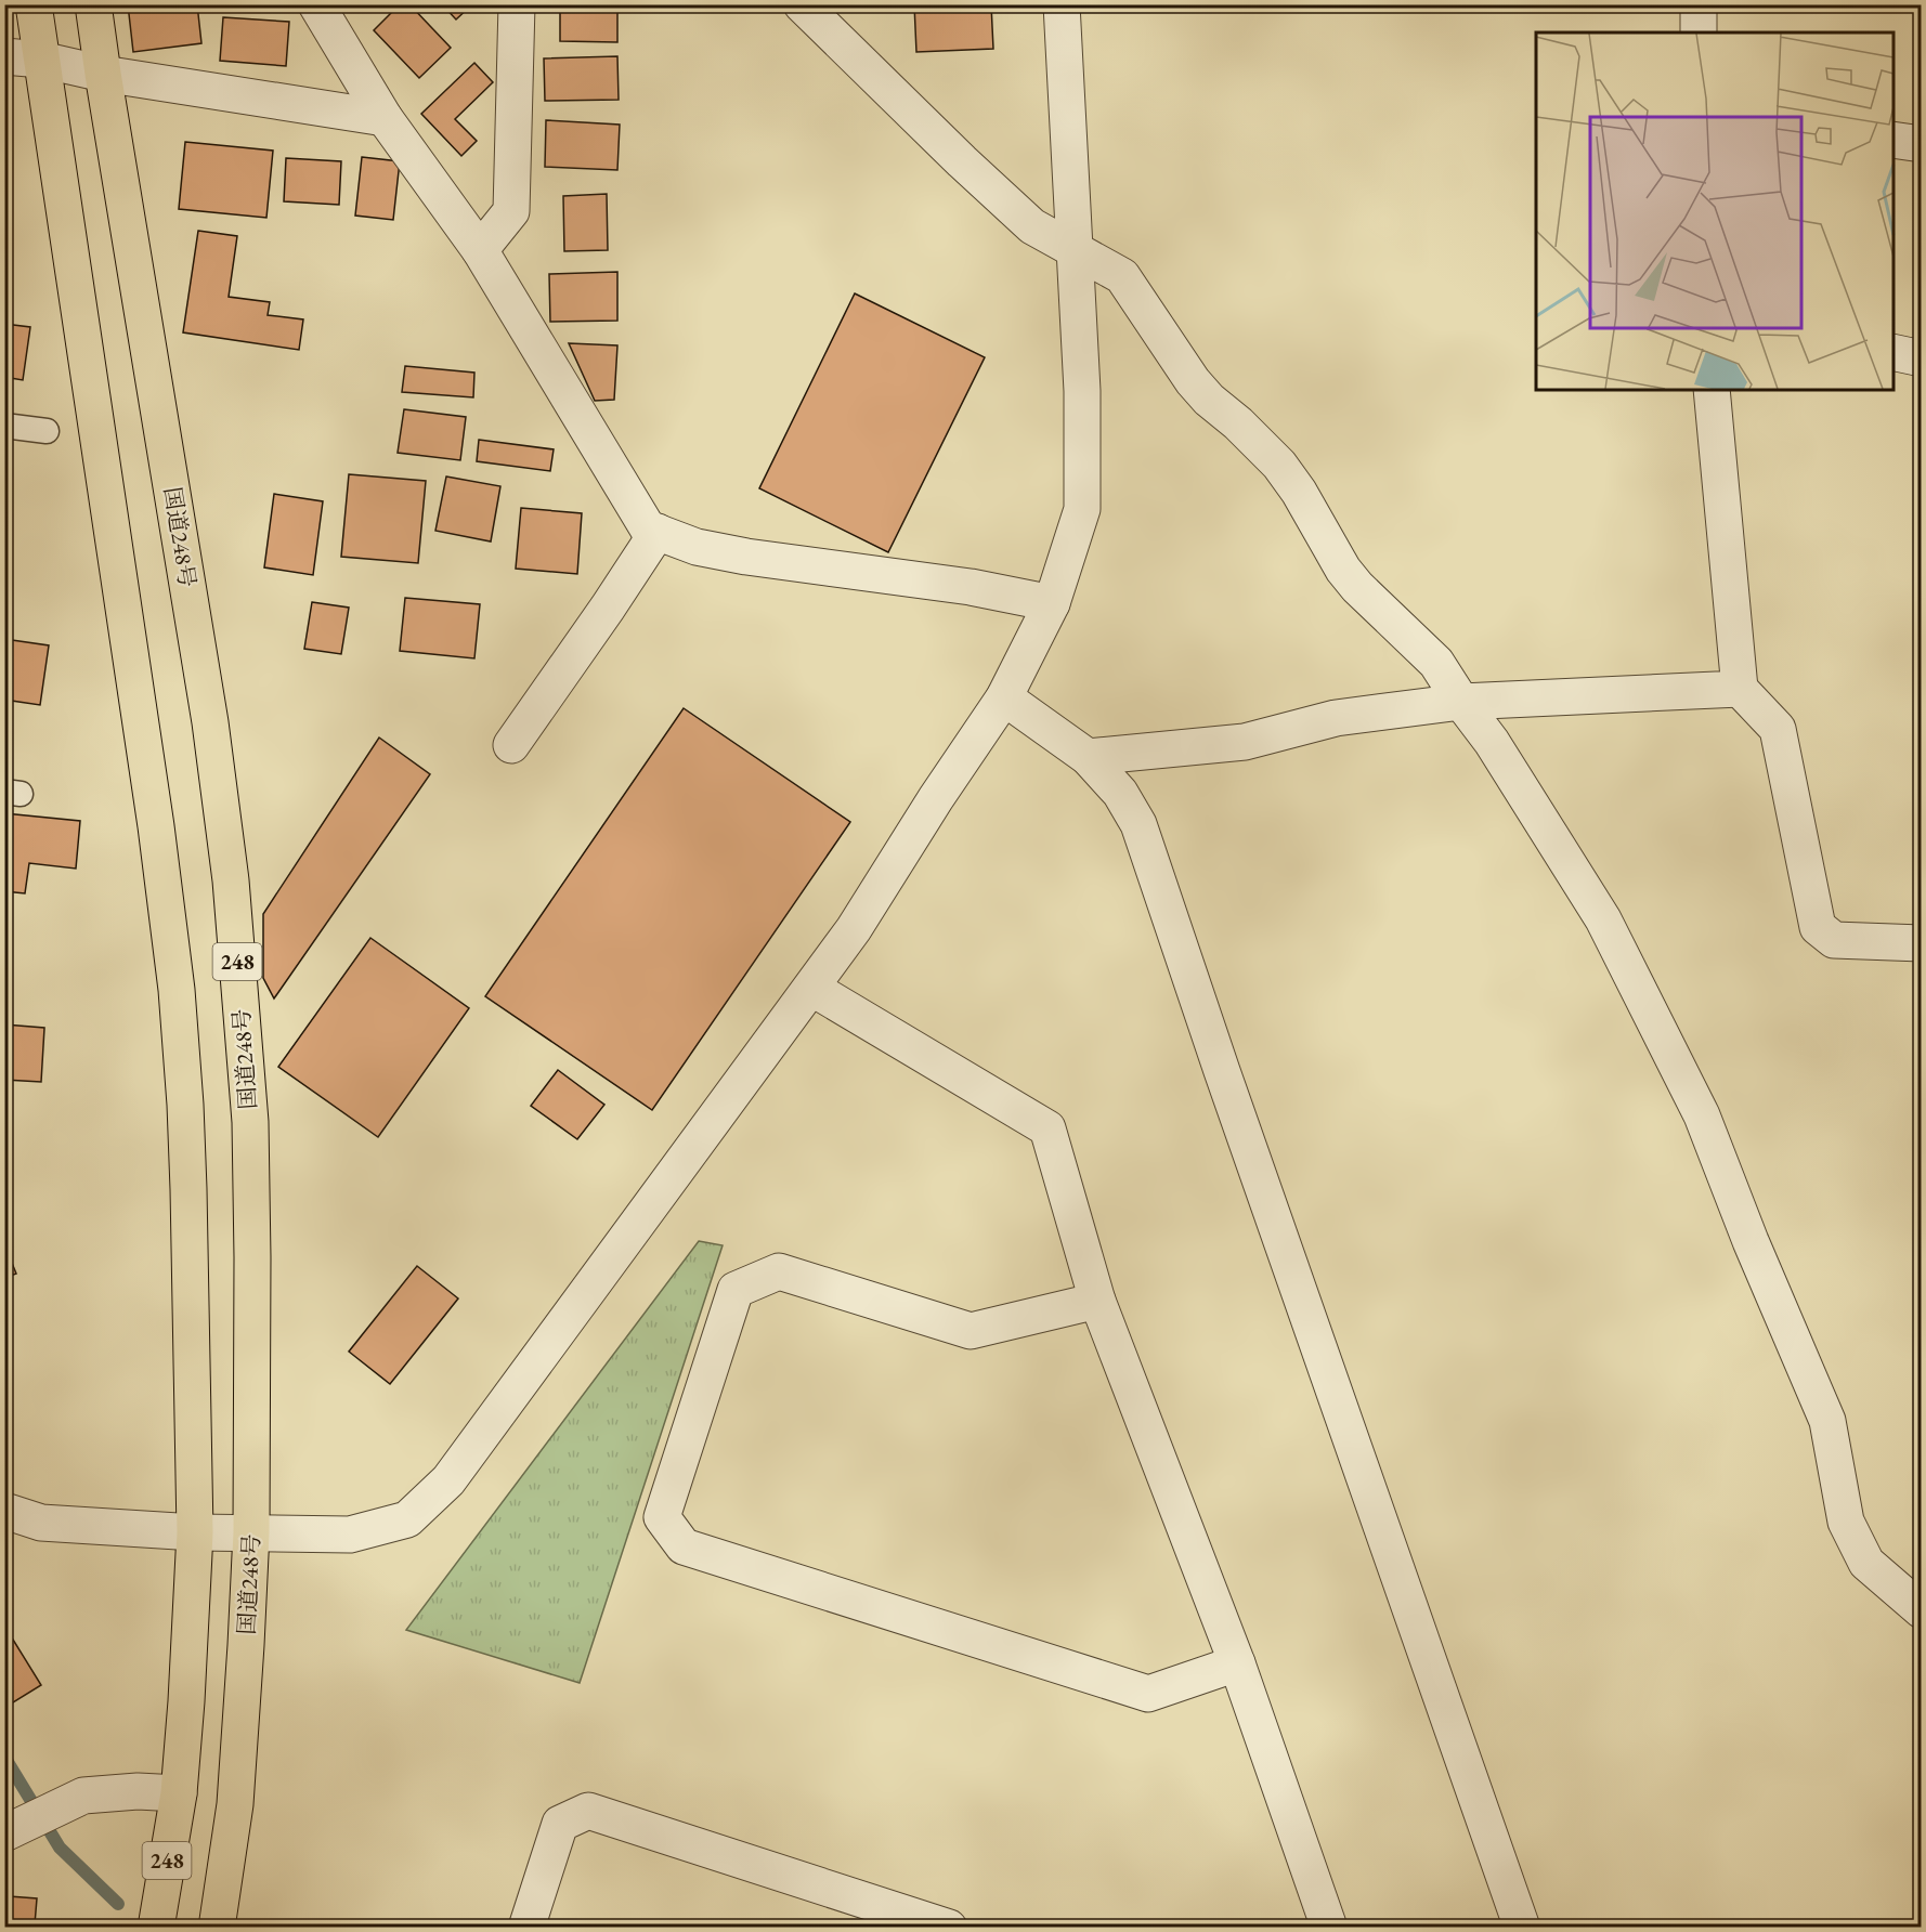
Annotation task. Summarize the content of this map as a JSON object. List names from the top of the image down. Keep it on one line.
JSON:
{"streets":{"highway":["国道248号","248"]}}
